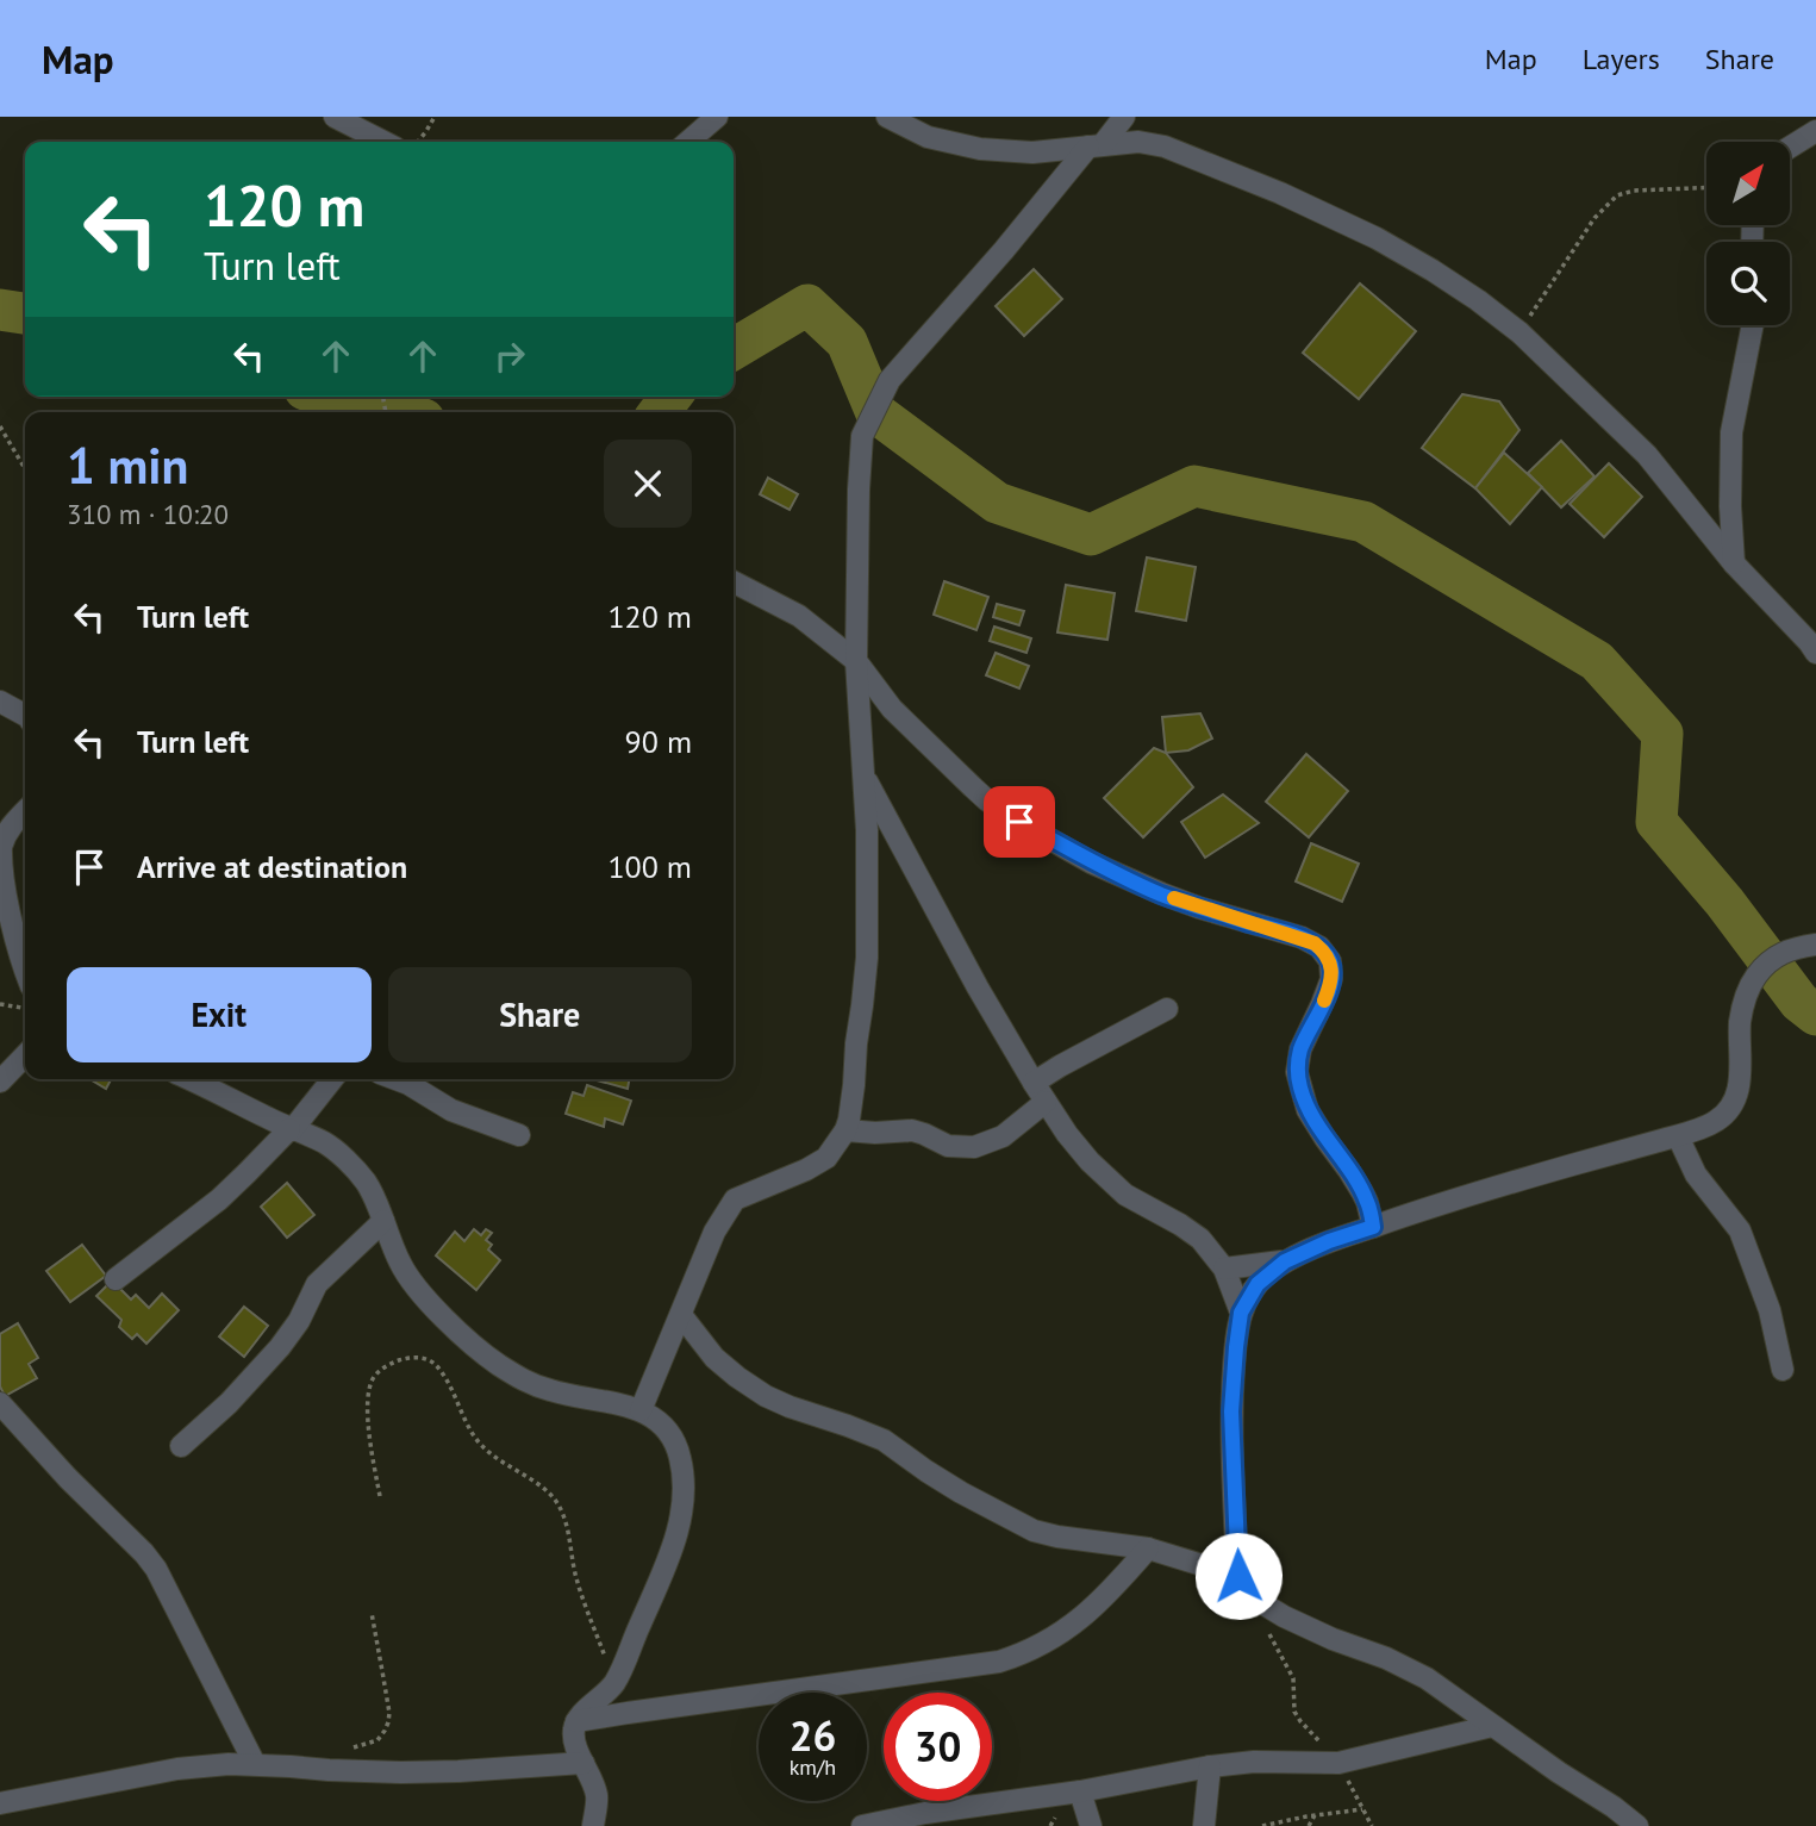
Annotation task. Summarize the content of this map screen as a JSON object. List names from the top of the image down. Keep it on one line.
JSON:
{"north":"top right","page":{"header":"Map","nav":["Map","Layers","Share"],"turn":["120 m","Turn left"],"heading":["1 min","310 m · 10:20"],"list":[{"name":"Turn left","value":"120 m"},{"name":"Turn left","value":"90 m"},{"name":"Arrive at destination","value":"100 m"}],"buttons":["Exit","Share"],"speed":"26 km/h","limit":"30"}}
